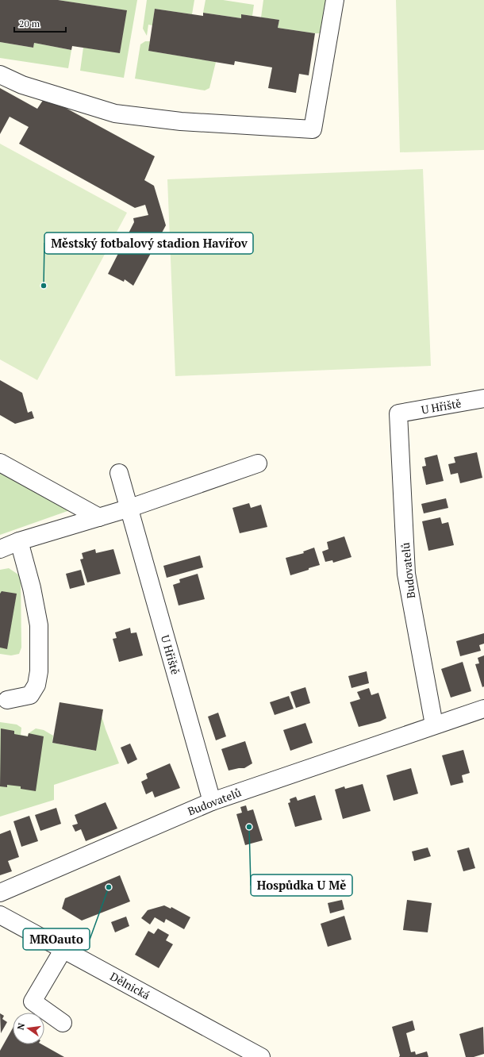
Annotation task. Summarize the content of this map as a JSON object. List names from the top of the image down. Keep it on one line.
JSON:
{"streets":{"street":["U Hřiště","Budovatelů","Dělnická"]},"crossings":[["U Hřiště","Budovatelů"]],"places":["Městský fotbalový stadion Havířov","Hospůdka U Mě","MROauto"],"scale_bar":"20 m","north":"left"}
